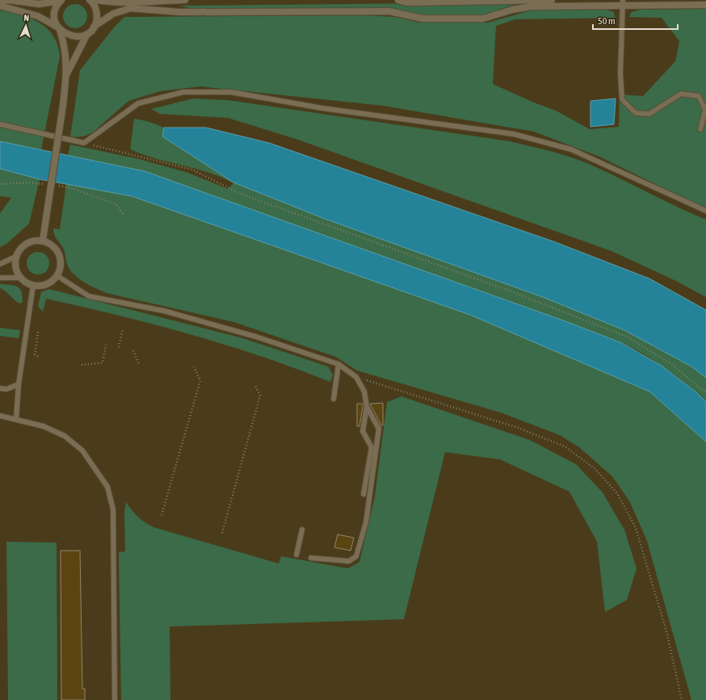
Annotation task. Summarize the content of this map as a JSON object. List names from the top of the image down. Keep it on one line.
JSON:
{"scale_bar":"50 m","north":"top"}
